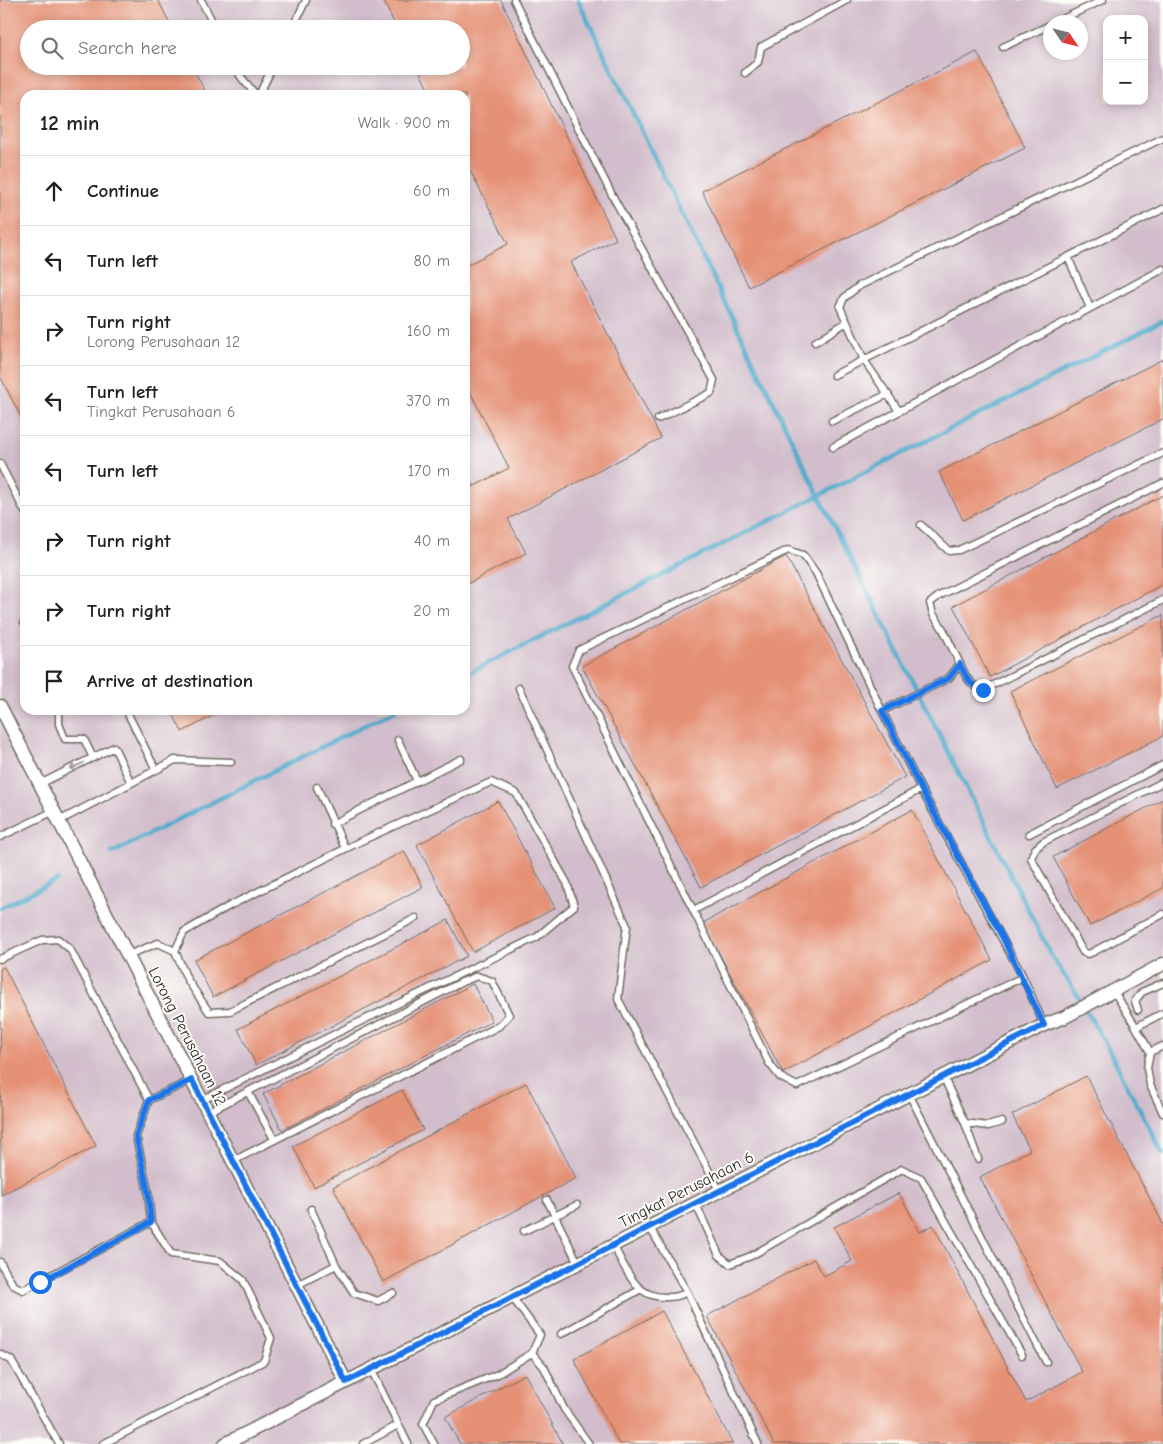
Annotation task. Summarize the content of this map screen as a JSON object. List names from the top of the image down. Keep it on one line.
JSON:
{"streets":{"street":["Lorong Perusahaan 12","Tingkat Perusahaan 6"]},"crossings":[["Lorong Perusahaan 12","Tingkat Perusahaan 6"]],"north":"bottom right","page":{"map_buttons":["+","−"],"search":"Search here","heading":["12 min","Walk · 900 m"],"list":[["Continue","60 m"],["Turn left","80 m"],["Turn right","Lorong Perusahaan 12","160 m"],["Turn left","Tingkat Perusahaan 6","370 m"],["Turn left","170 m"],["Turn right","40 m"],["Turn right","20 m"],"Arrive at destination"]}}
